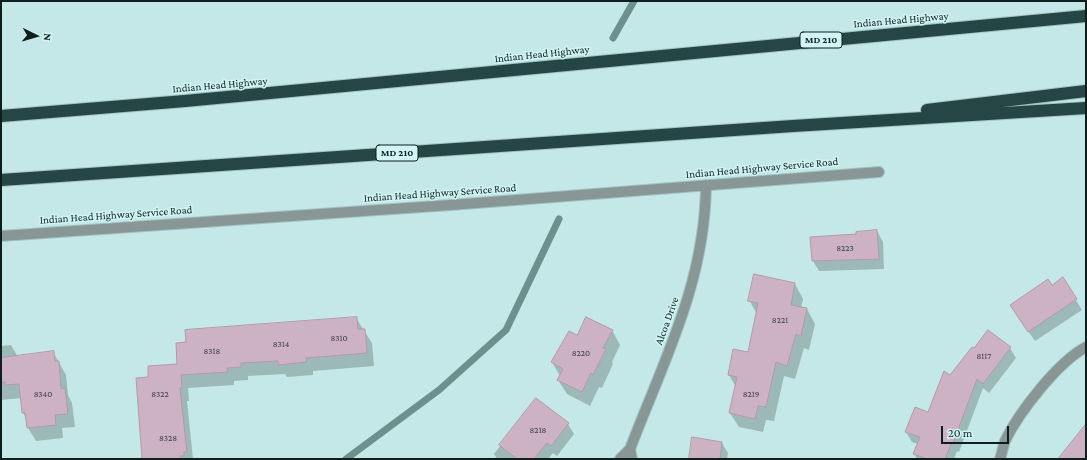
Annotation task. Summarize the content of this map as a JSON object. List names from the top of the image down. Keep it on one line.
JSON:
{"streets":{"highway":["Indian Head Highway","MD 210"],"street":["Indian Head Highway Service Road","Alcoa Drive"]},"crossings":[["Indian Head Highway Service Road","Alcoa Drive"]],"house_numbers":["8223","8221","8310","8314","8318","8220","8117","8340","8322","8219","8218","8328"],"scale_bar":"20 m","north":"right"}
